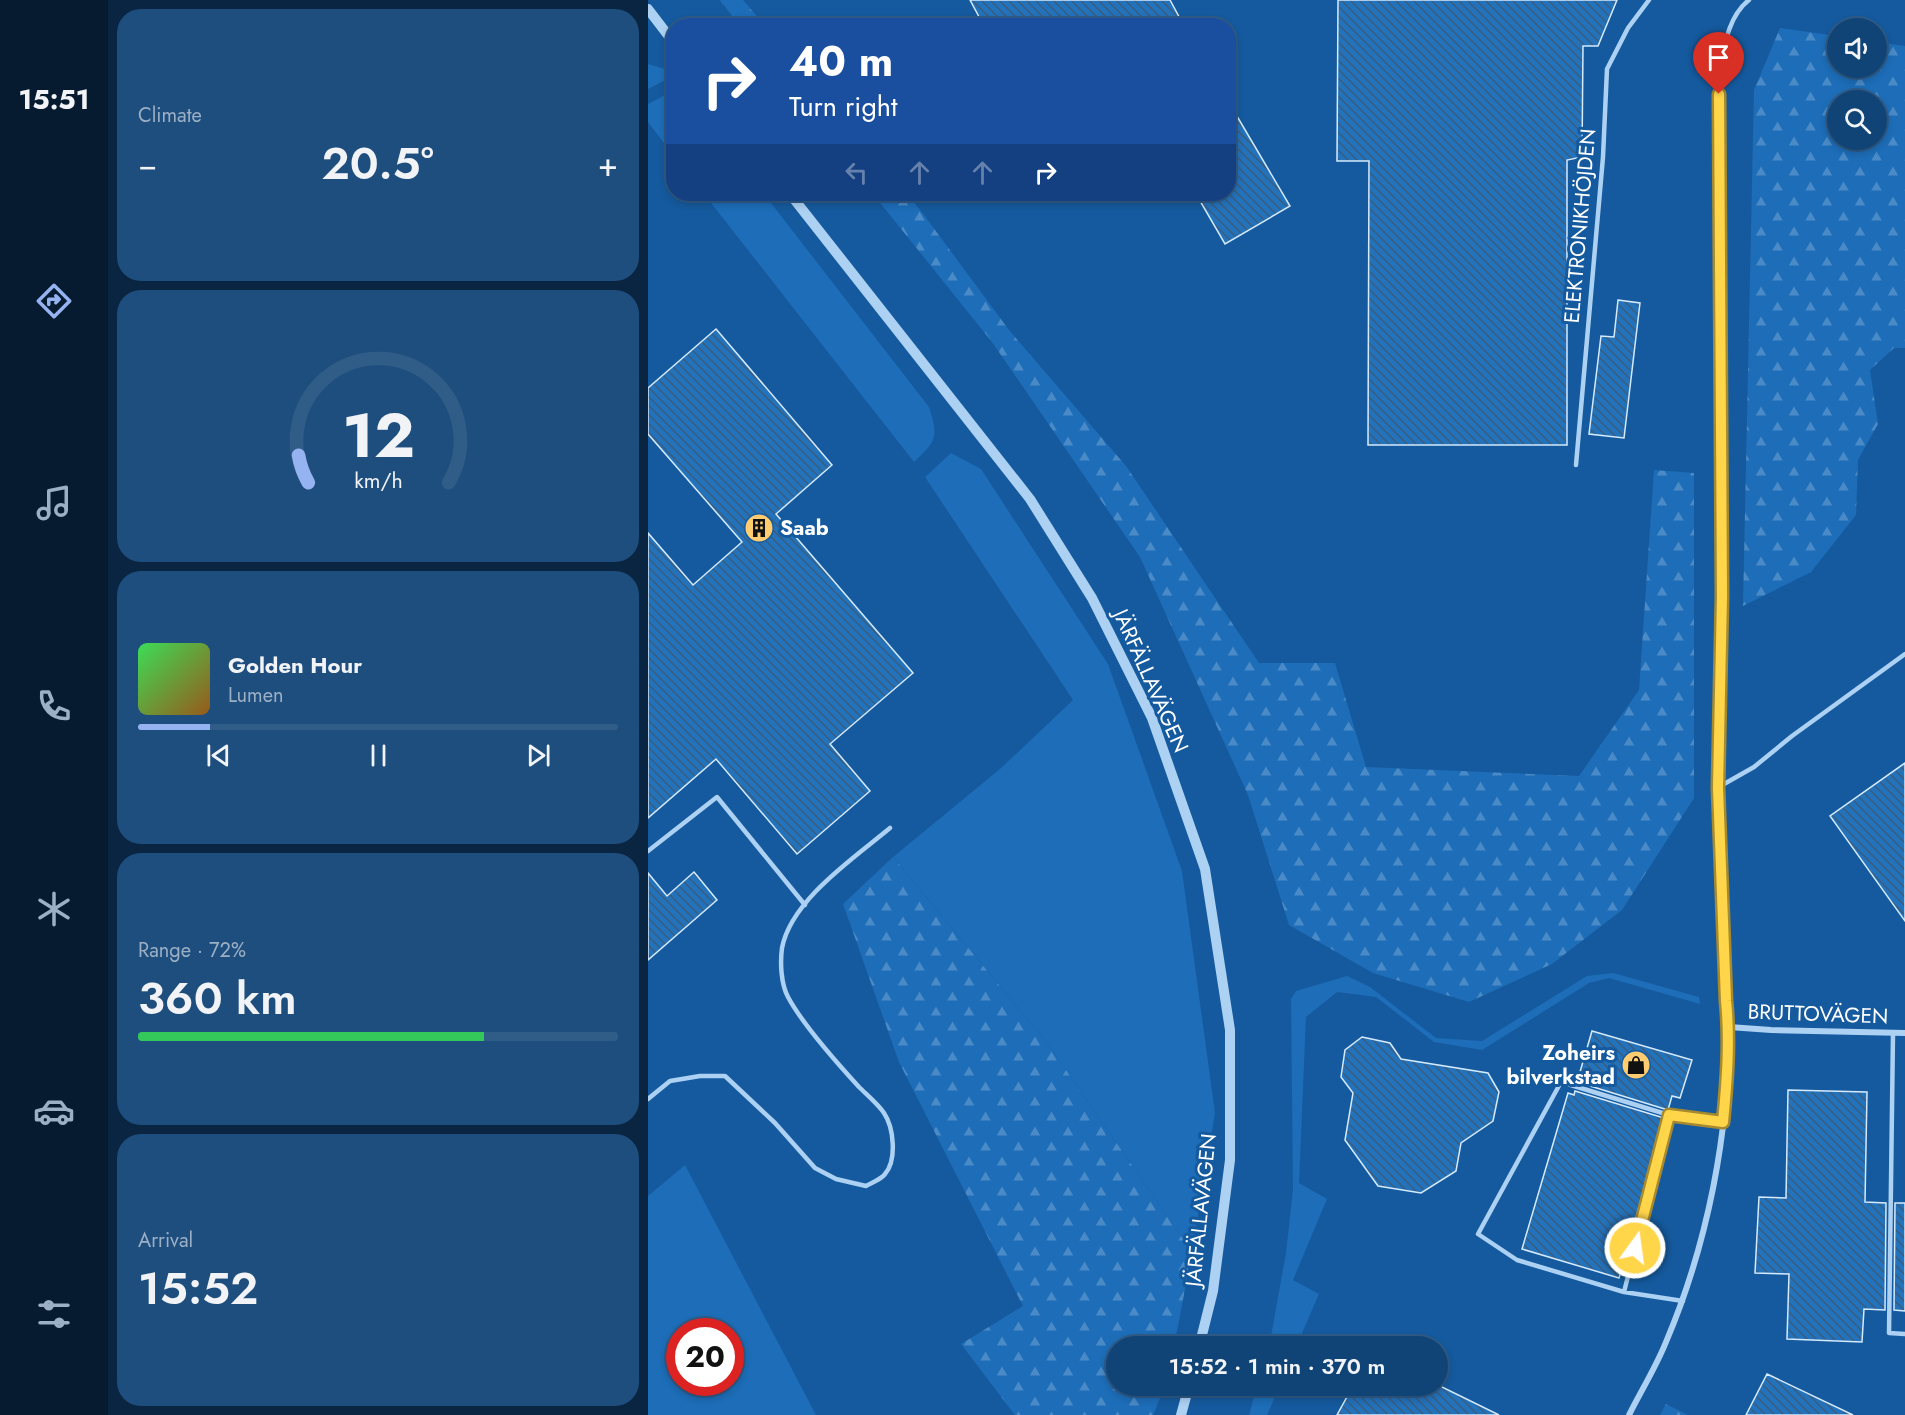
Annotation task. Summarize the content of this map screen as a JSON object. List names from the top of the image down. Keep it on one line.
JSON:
{"streets":{"street":["JÄRFÄLLAVÄGEN","BRUTTOVÄGEN"],"lane":["ELEKTRONIKHÖJDEN"]},"places":{"building":["Saab"],"shop":["Zoheirs bilverkstad"]},"page":{"tabs":"15:51","tile":["Climate",["Range · 72%","360 km"],["Arrival","15:52"]],"turn":["40 m","Turn right"],"heat":["−","20.5°","+"],"song":["Golden Hour","Lumen"],"limit":"20","trip":"15:52 · 1 min · 370 m","gauge":["12","km/h"]}}
